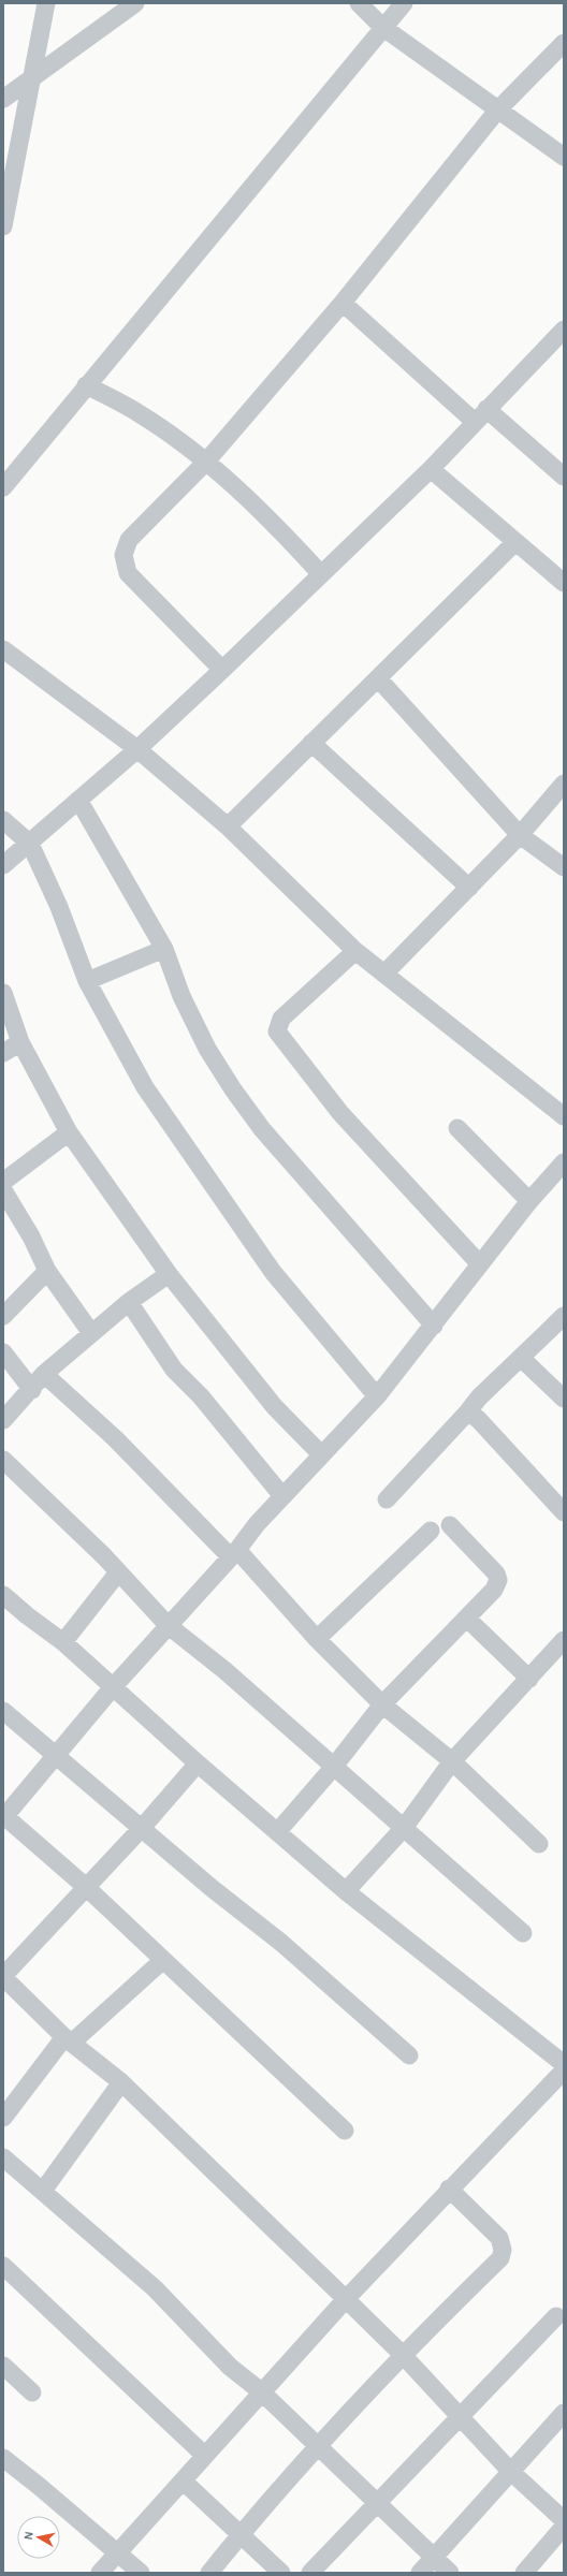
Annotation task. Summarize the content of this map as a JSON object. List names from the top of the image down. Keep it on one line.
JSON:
{"north":"left"}
